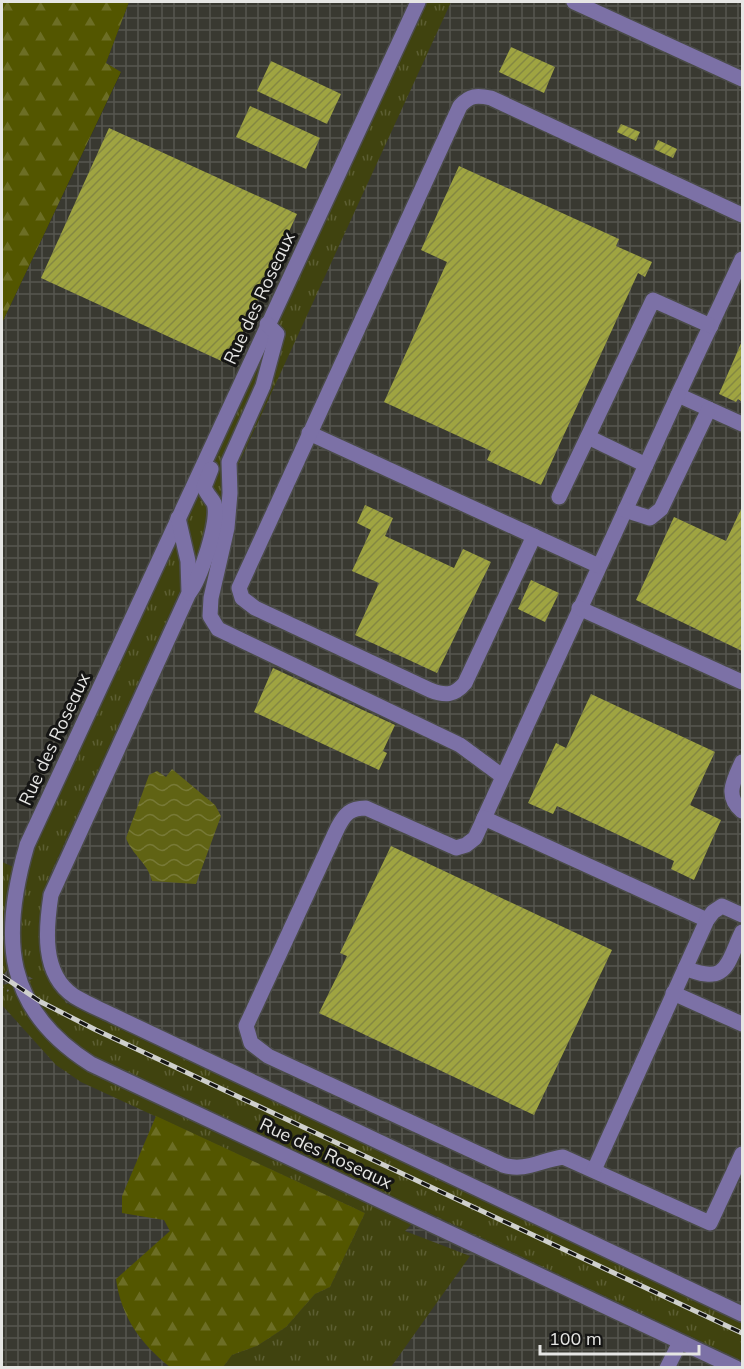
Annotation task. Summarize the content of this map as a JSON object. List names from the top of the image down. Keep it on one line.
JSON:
{"streets":{"street":["Rue des Roseaux"]},"scale_bar":"100 m"}
